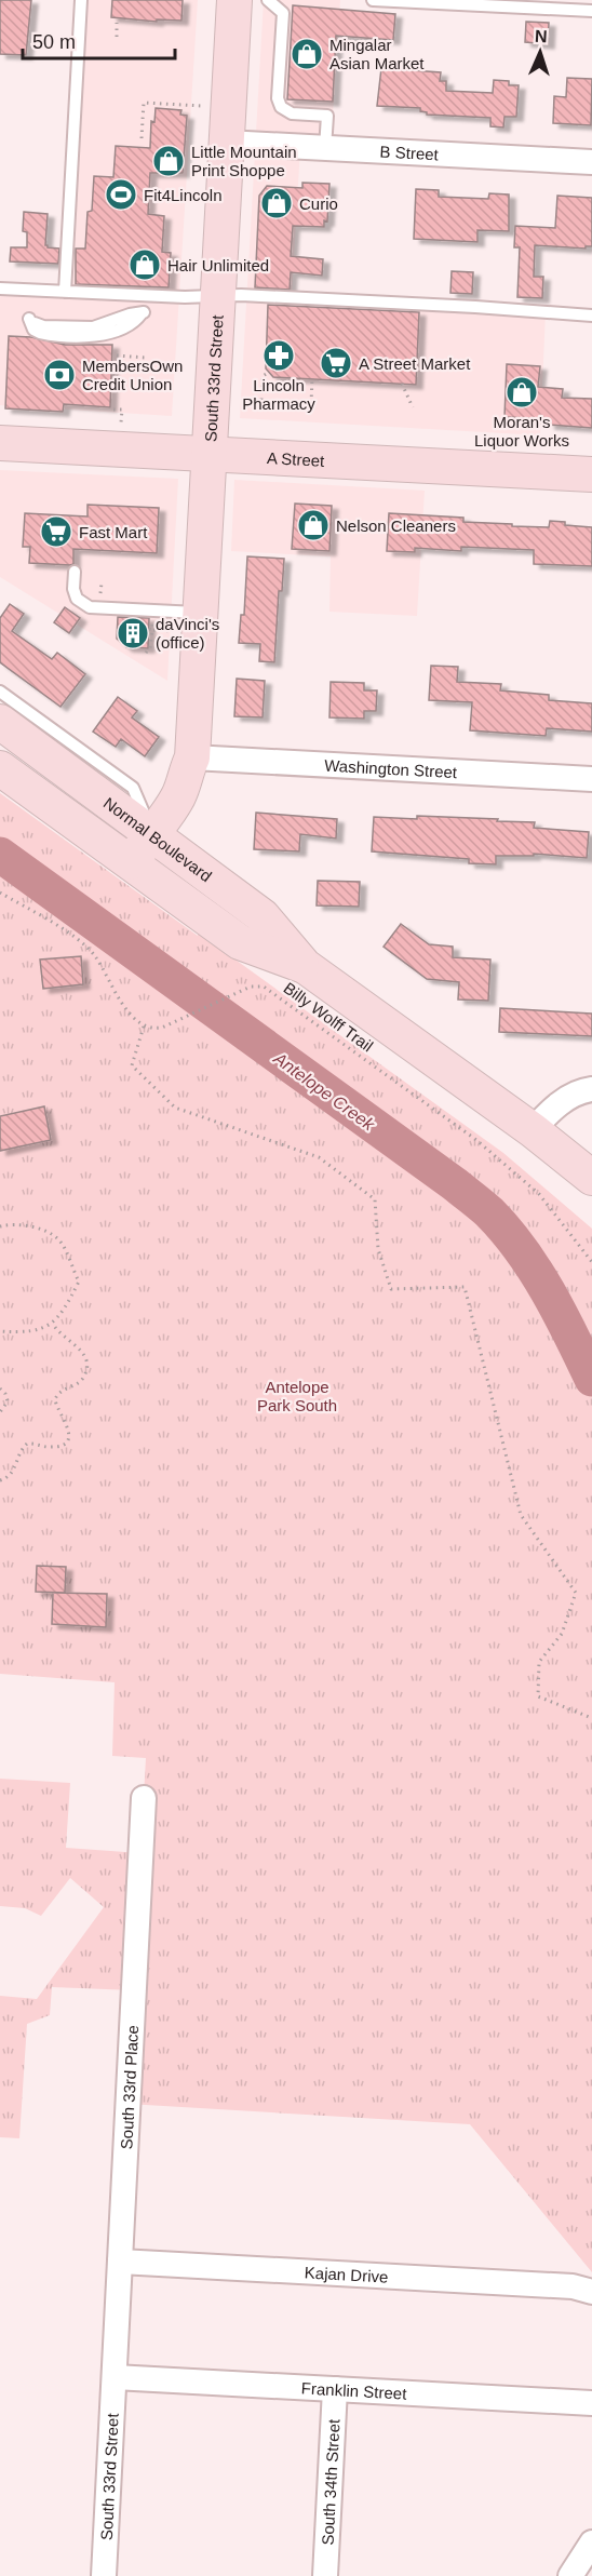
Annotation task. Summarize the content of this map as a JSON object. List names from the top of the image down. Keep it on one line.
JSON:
{"streets":{"main road":["South 33rd Street","A Street","Normal Boulevard"],"street":["B Street","Washington Street","South 33rd Place","Kajan Drive","Franklin Street","South 34th Street"],"path":["Billy Wolff Trail"]},"crossings":[["B Street","South 33rd Street"],["South 33rd Street","A Street"],["South 33rd Street","Washington Street"],["South 33rd Street","Normal Boulevard"],["South 33rd Street","South 33rd Place"],["South 33rd Street","Franklin Street"],["South 33rd Place","Kajan Drive"],["South 33rd Place","Franklin Street"],["Franklin Street","South 34th Street"]],"water":["Antelope Creek"],"parks":["Antelope Park South"],"places":{"shop":["Mingalar Asian Market","Little Mountain Print Shoppe","Curio","Hair Unlimited","Moran's Liquor Works","Nelson Cleaners"],"sports":["Fit4Lincoln"],"pharmacy":["Lincoln Pharmacy"],"supermarket":["A Street Market","Fast Mart"],"bank":["MembersOwn Credit Union"],"building":["daVinci's (office)"]},"scale_bar":"50 m","north":"top"}
